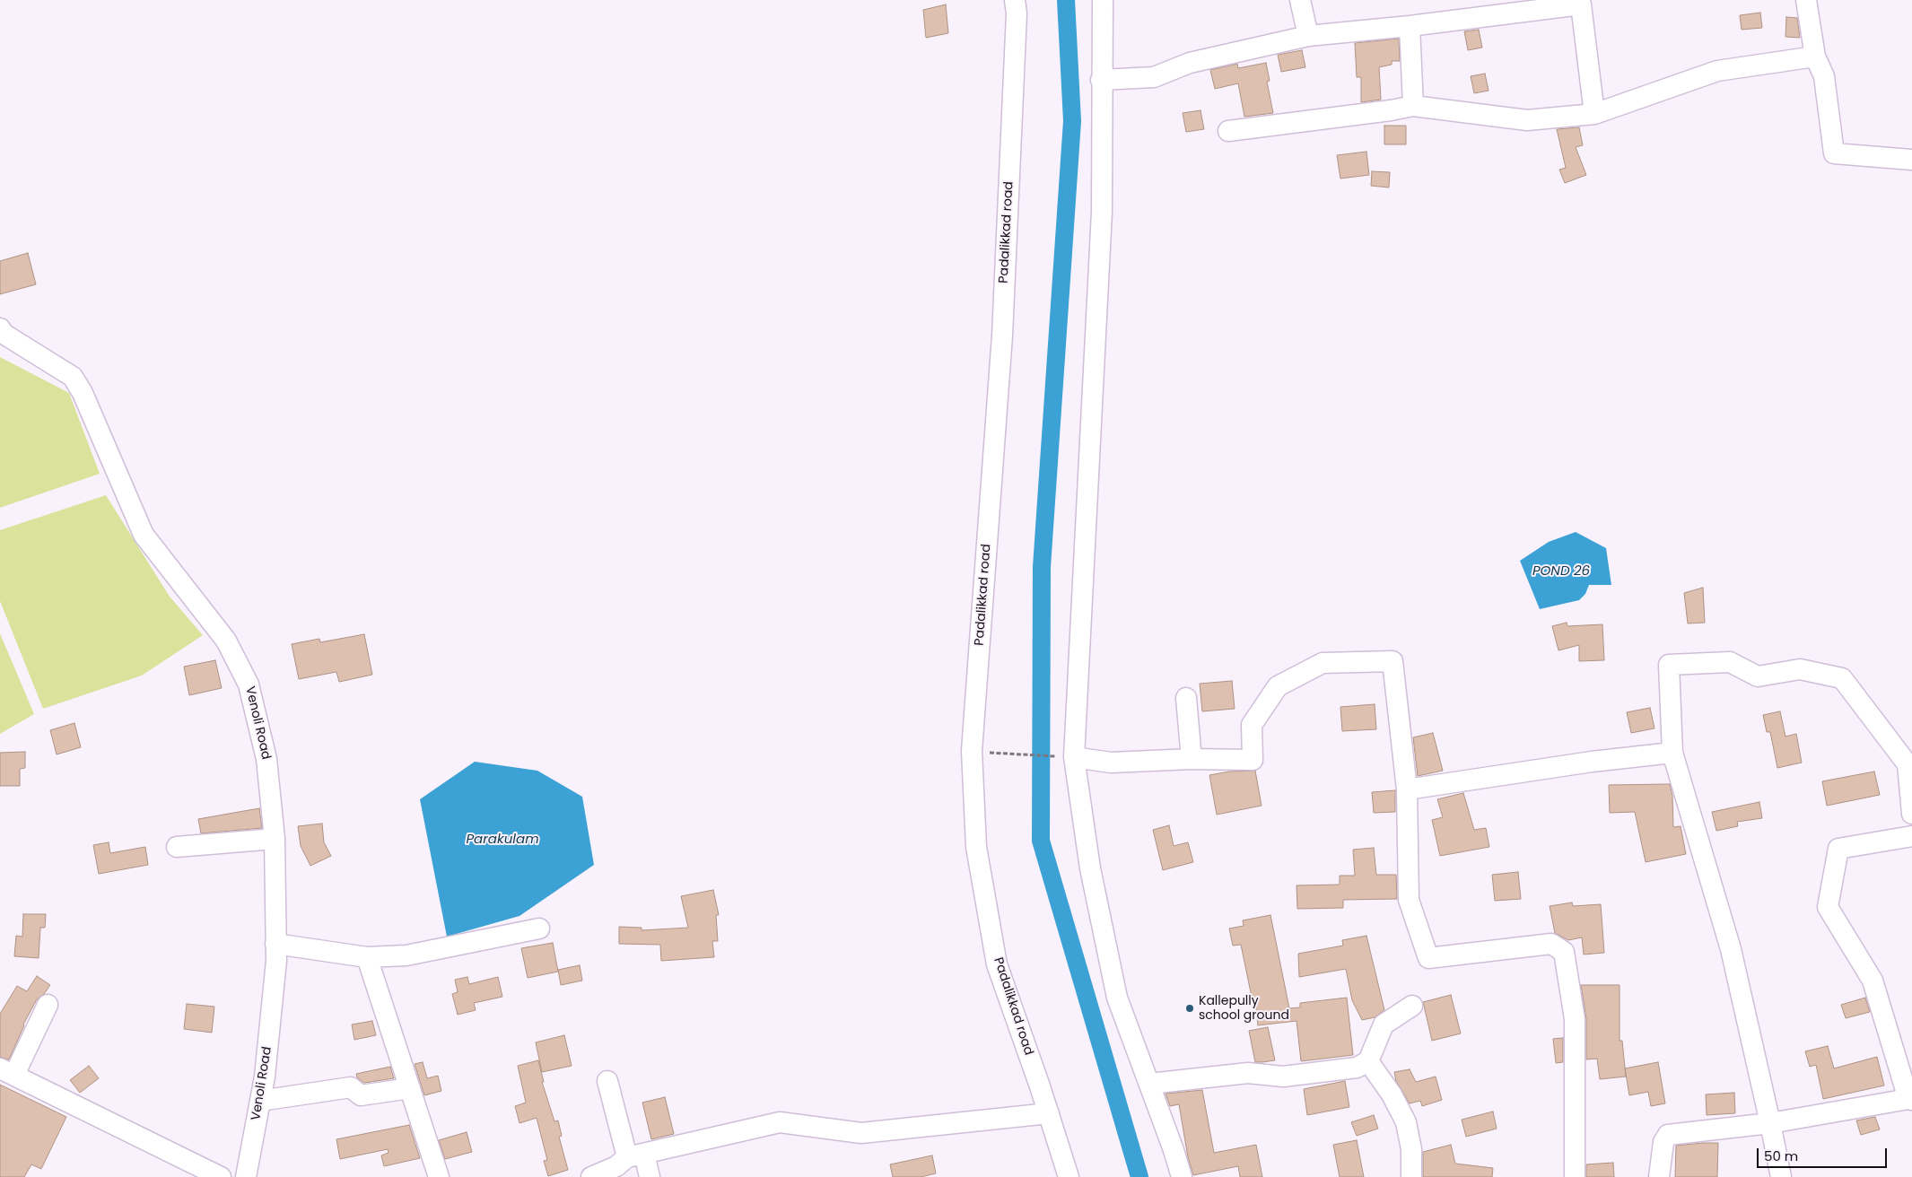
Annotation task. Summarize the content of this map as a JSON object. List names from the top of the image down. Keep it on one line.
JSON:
{"streets":{"street":["Padalikkad road","Venoli Road"]},"water":["POND 26","Parakulam"],"places":["Kallepully school ground"],"scale_bar":"50 m"}
